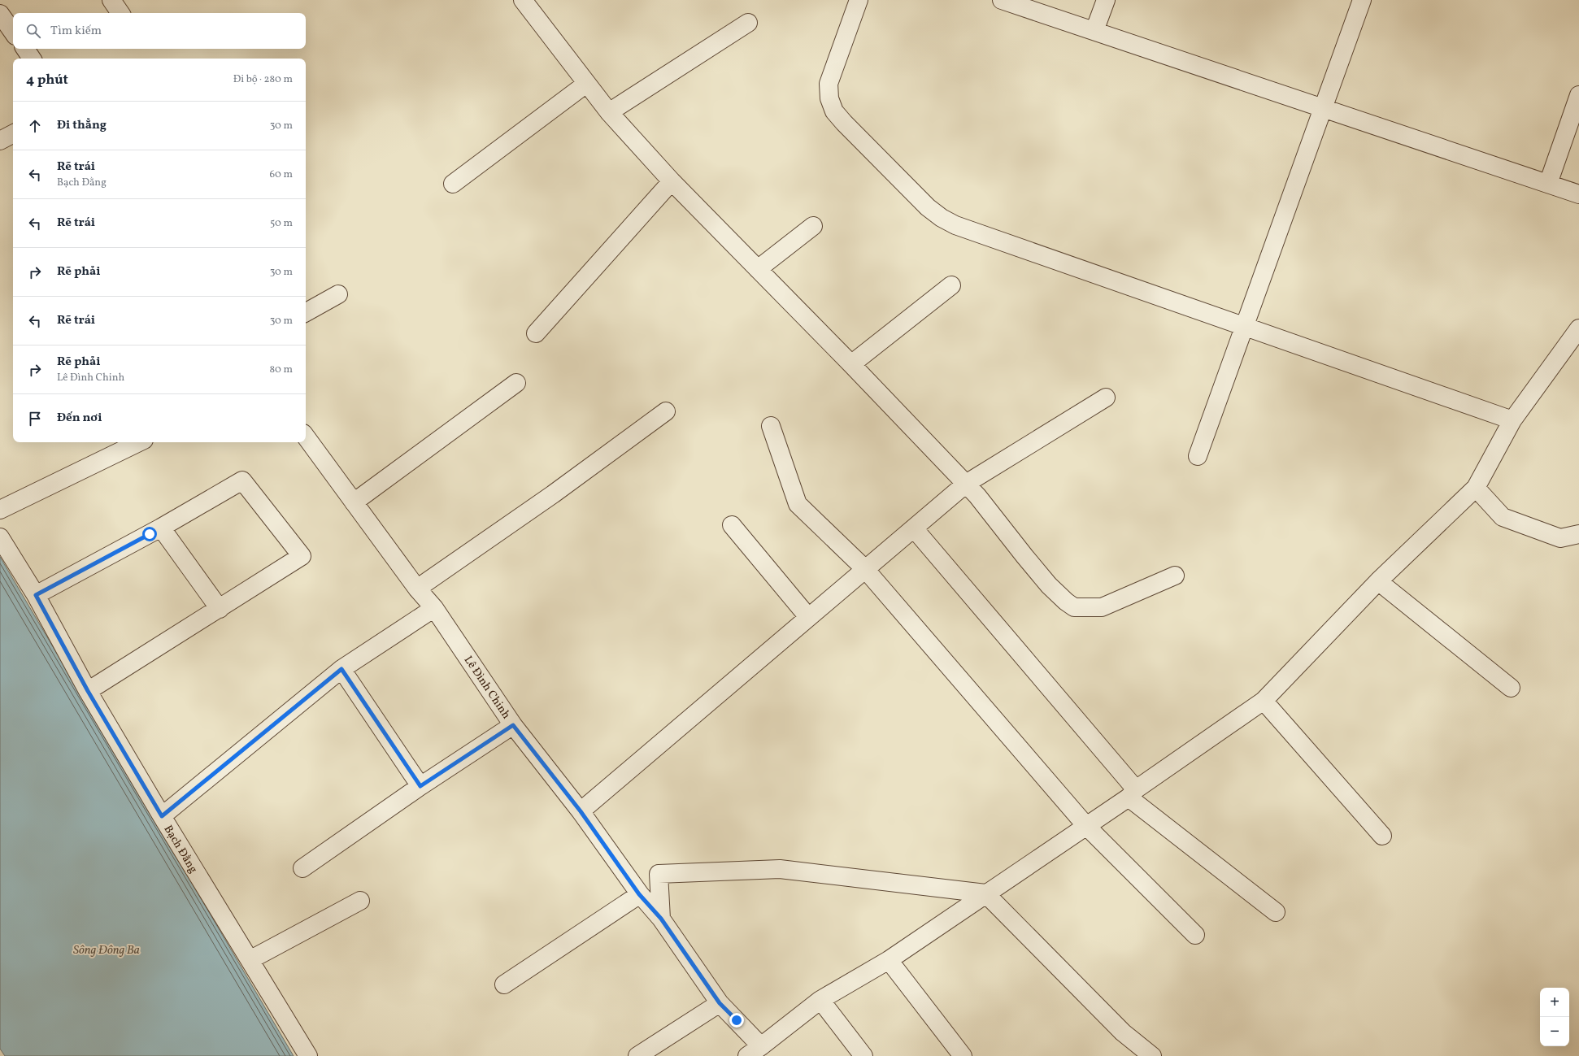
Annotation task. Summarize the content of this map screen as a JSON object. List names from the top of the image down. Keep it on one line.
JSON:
{"streets":{"street":["Lê Đình Chinh","Bạch Đằng"]},"water":["Sông Đông Ba"],"page":{"search":"Tìm kiếm","heading":["4 phút","Đi bộ · 280 m"],"list":[["Đi thẳng","30 m"],["Rẽ trái","Bạch Đằng","60 m"],["Rẽ trái","50 m"],["Rẽ phải","30 m"],["Rẽ trái","30 m"],["Rẽ phải","Lê Đình Chinh","80 m"],"Đến nơi"],"map_buttons":["+","−"]}}
